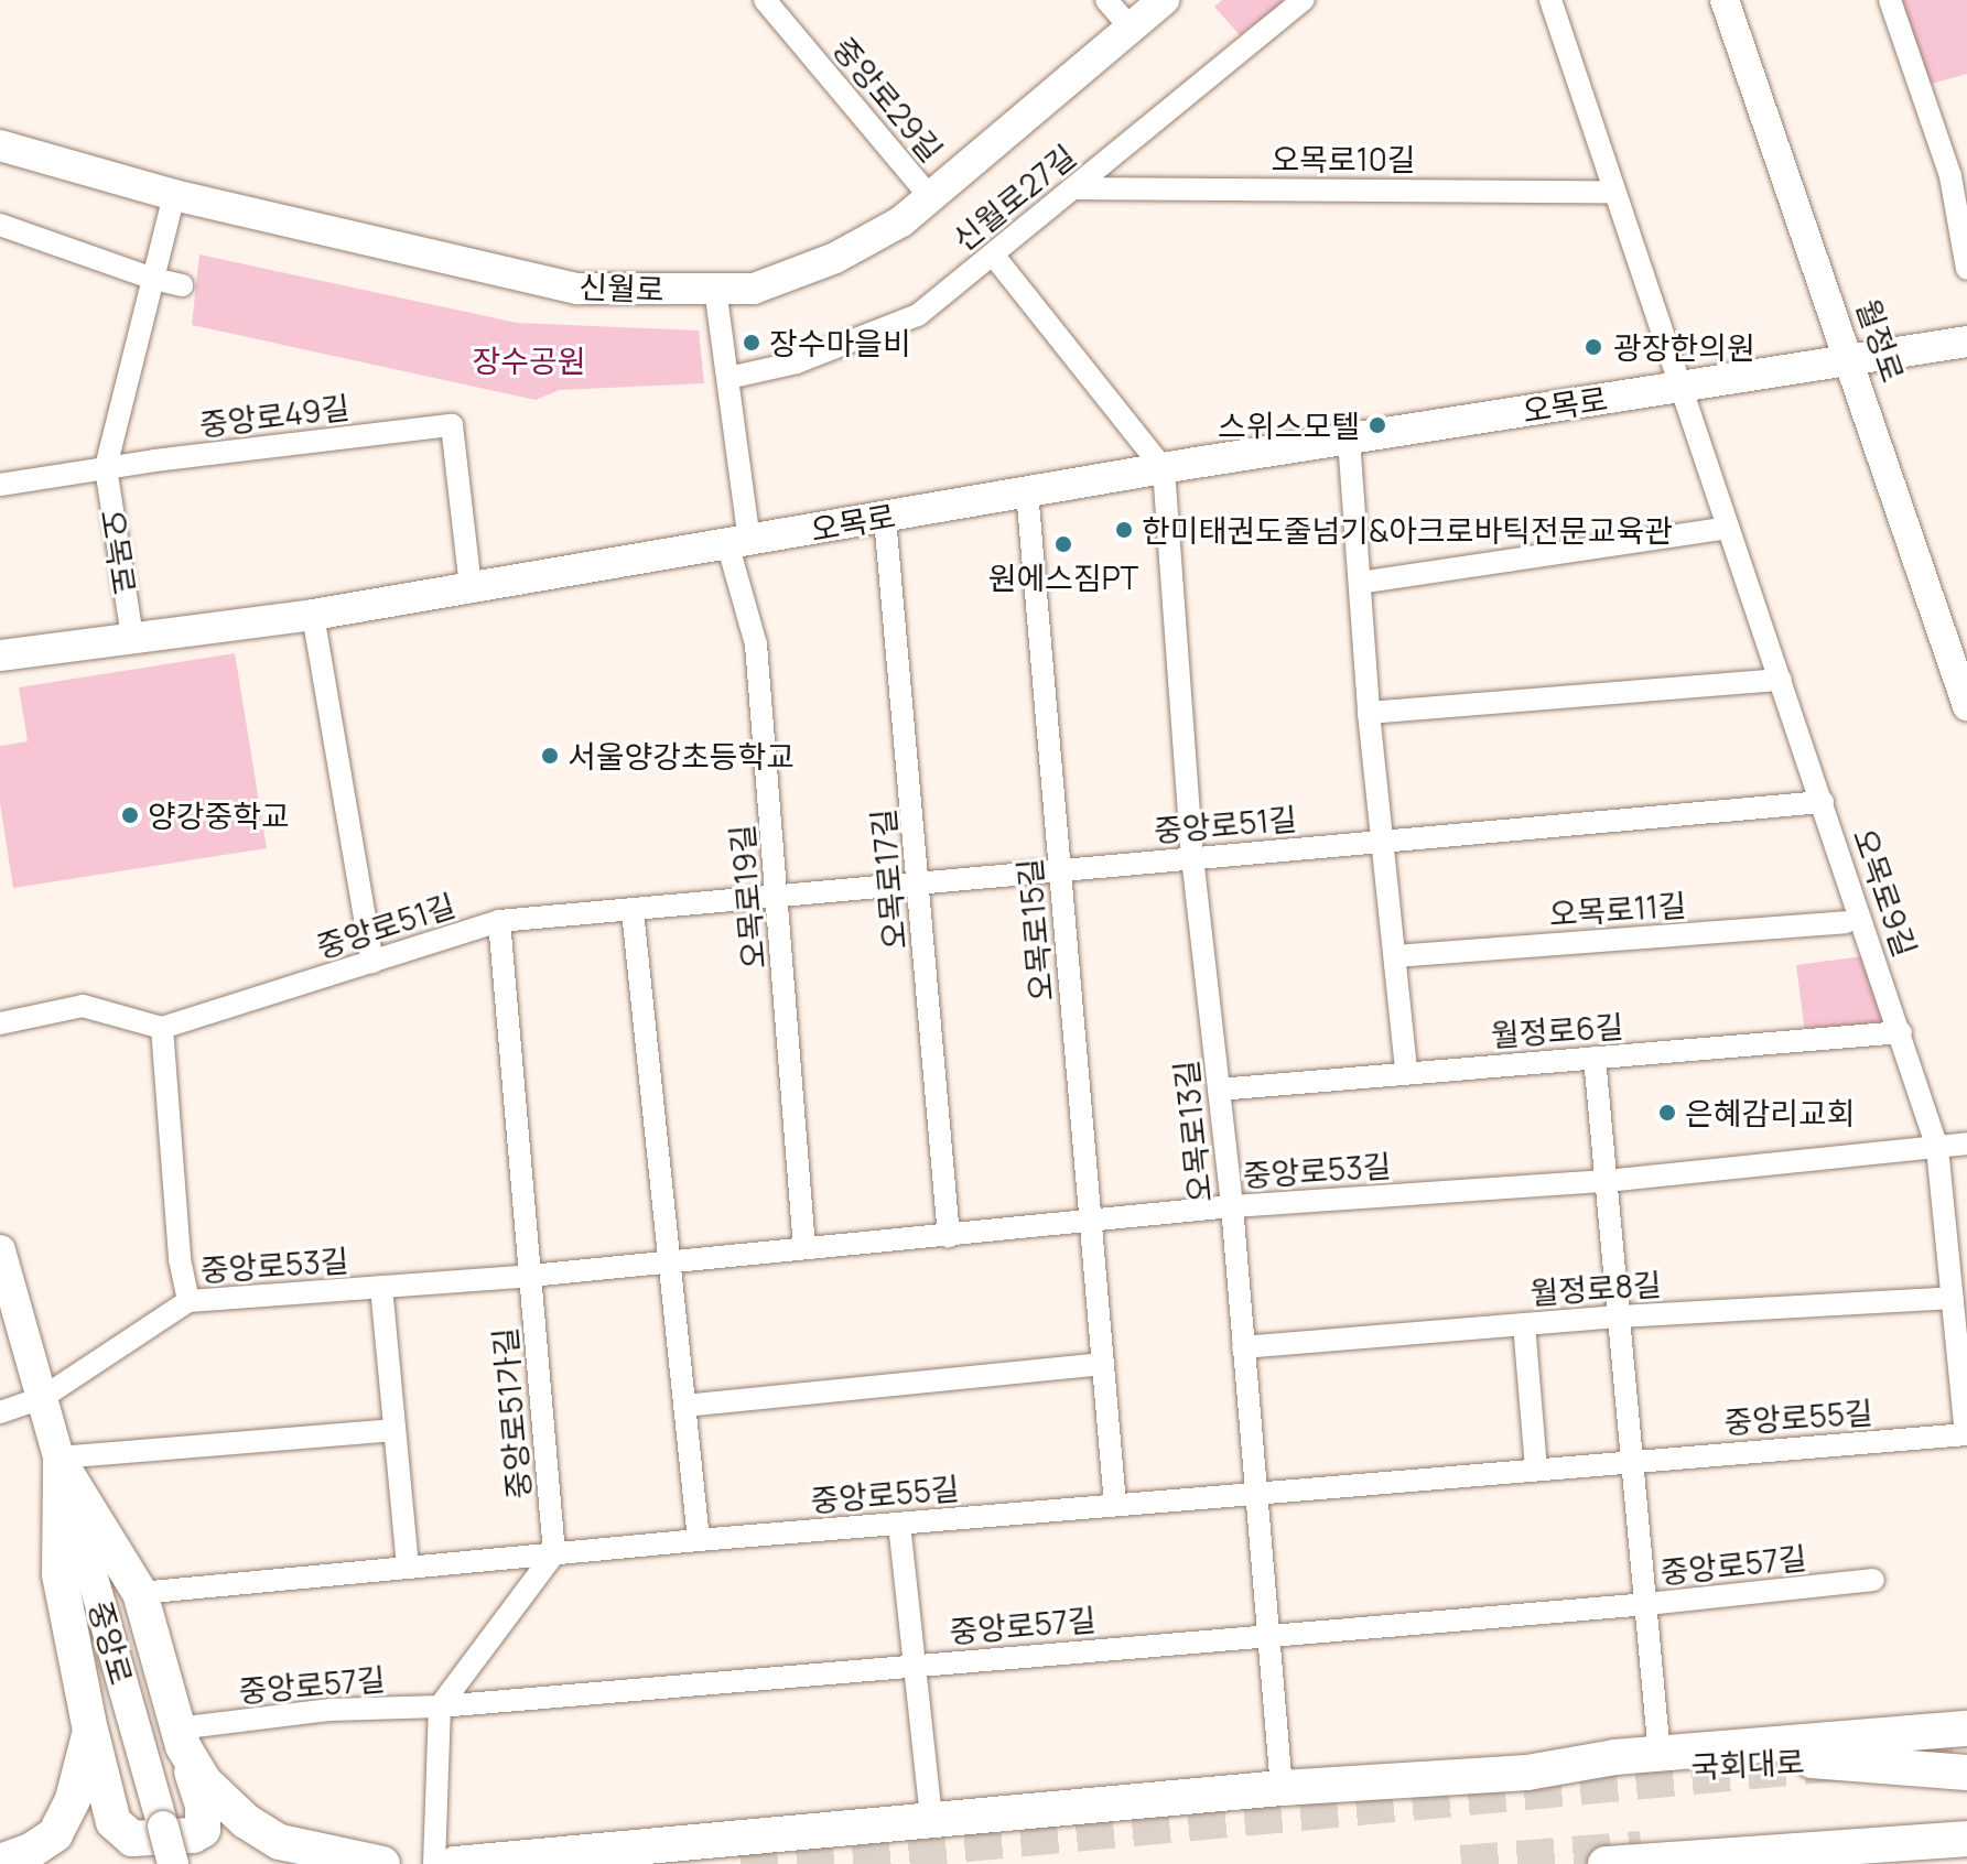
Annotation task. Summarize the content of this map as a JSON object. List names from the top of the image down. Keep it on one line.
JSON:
{"streets":{"main road":["신월로","오목로","중앙로","국회대로"],"street":["중앙로29길","오목로10길","신월로27길","월정로","중앙로49길","중앙로51길","오목로17길","오목로9길","오목로19길","오목로11길","오목로15길","월정로6길","오목로13길","중앙로53길","월정로8길","중앙로51가길","중앙로55길","중앙로57길"]},"crossings":[["중앙로29길","신월로"],["오목로10길","신월로27길"],["월정로","오목로"],["오목로","중앙로49길"],["오목로","오목로17길"],["오목로","오목로9길"],["오목로","오목로19길"],["오목로","오목로15길"],["오목로","오목로13길"],["중앙로51길","오목로17길"],["중앙로51길","오목로9길"],["중앙로51길","오목로19길"],["중앙로51길","오목로15길"],["중앙로51길","오목로13길"],["중앙로51길","중앙로51가길"],["오목로17길","중앙로53길"],["오목로9길","월정로6길"],["오목로9길","중앙로53길"],["오목로9길","월정로8길"],["오목로9길","중앙로55길"],["오목로19길","중앙로53길"],["오목로15길","중앙로53길"],["오목로15길","중앙로55길"],["월정로6길","오목로13길"],["오목로13길","중앙로53길"],["오목로13길","월정로8길"],["오목로13길","중앙로55길"],["오목로13길","중앙로57길"],["중앙로53길","중앙로51가길"],["중앙로53길","중앙로55길"],["중앙로53길","중앙로"],["중앙로51가길","중앙로55길"]],"parks":["장수공원"],"places":["장수마을비","광장한의원","스위스모텔","한미태권도줄넘기&아크로바틱전문교육관","원에스짐PT","서울양강초등학교","양강중학교","은혜감리교회"]}
